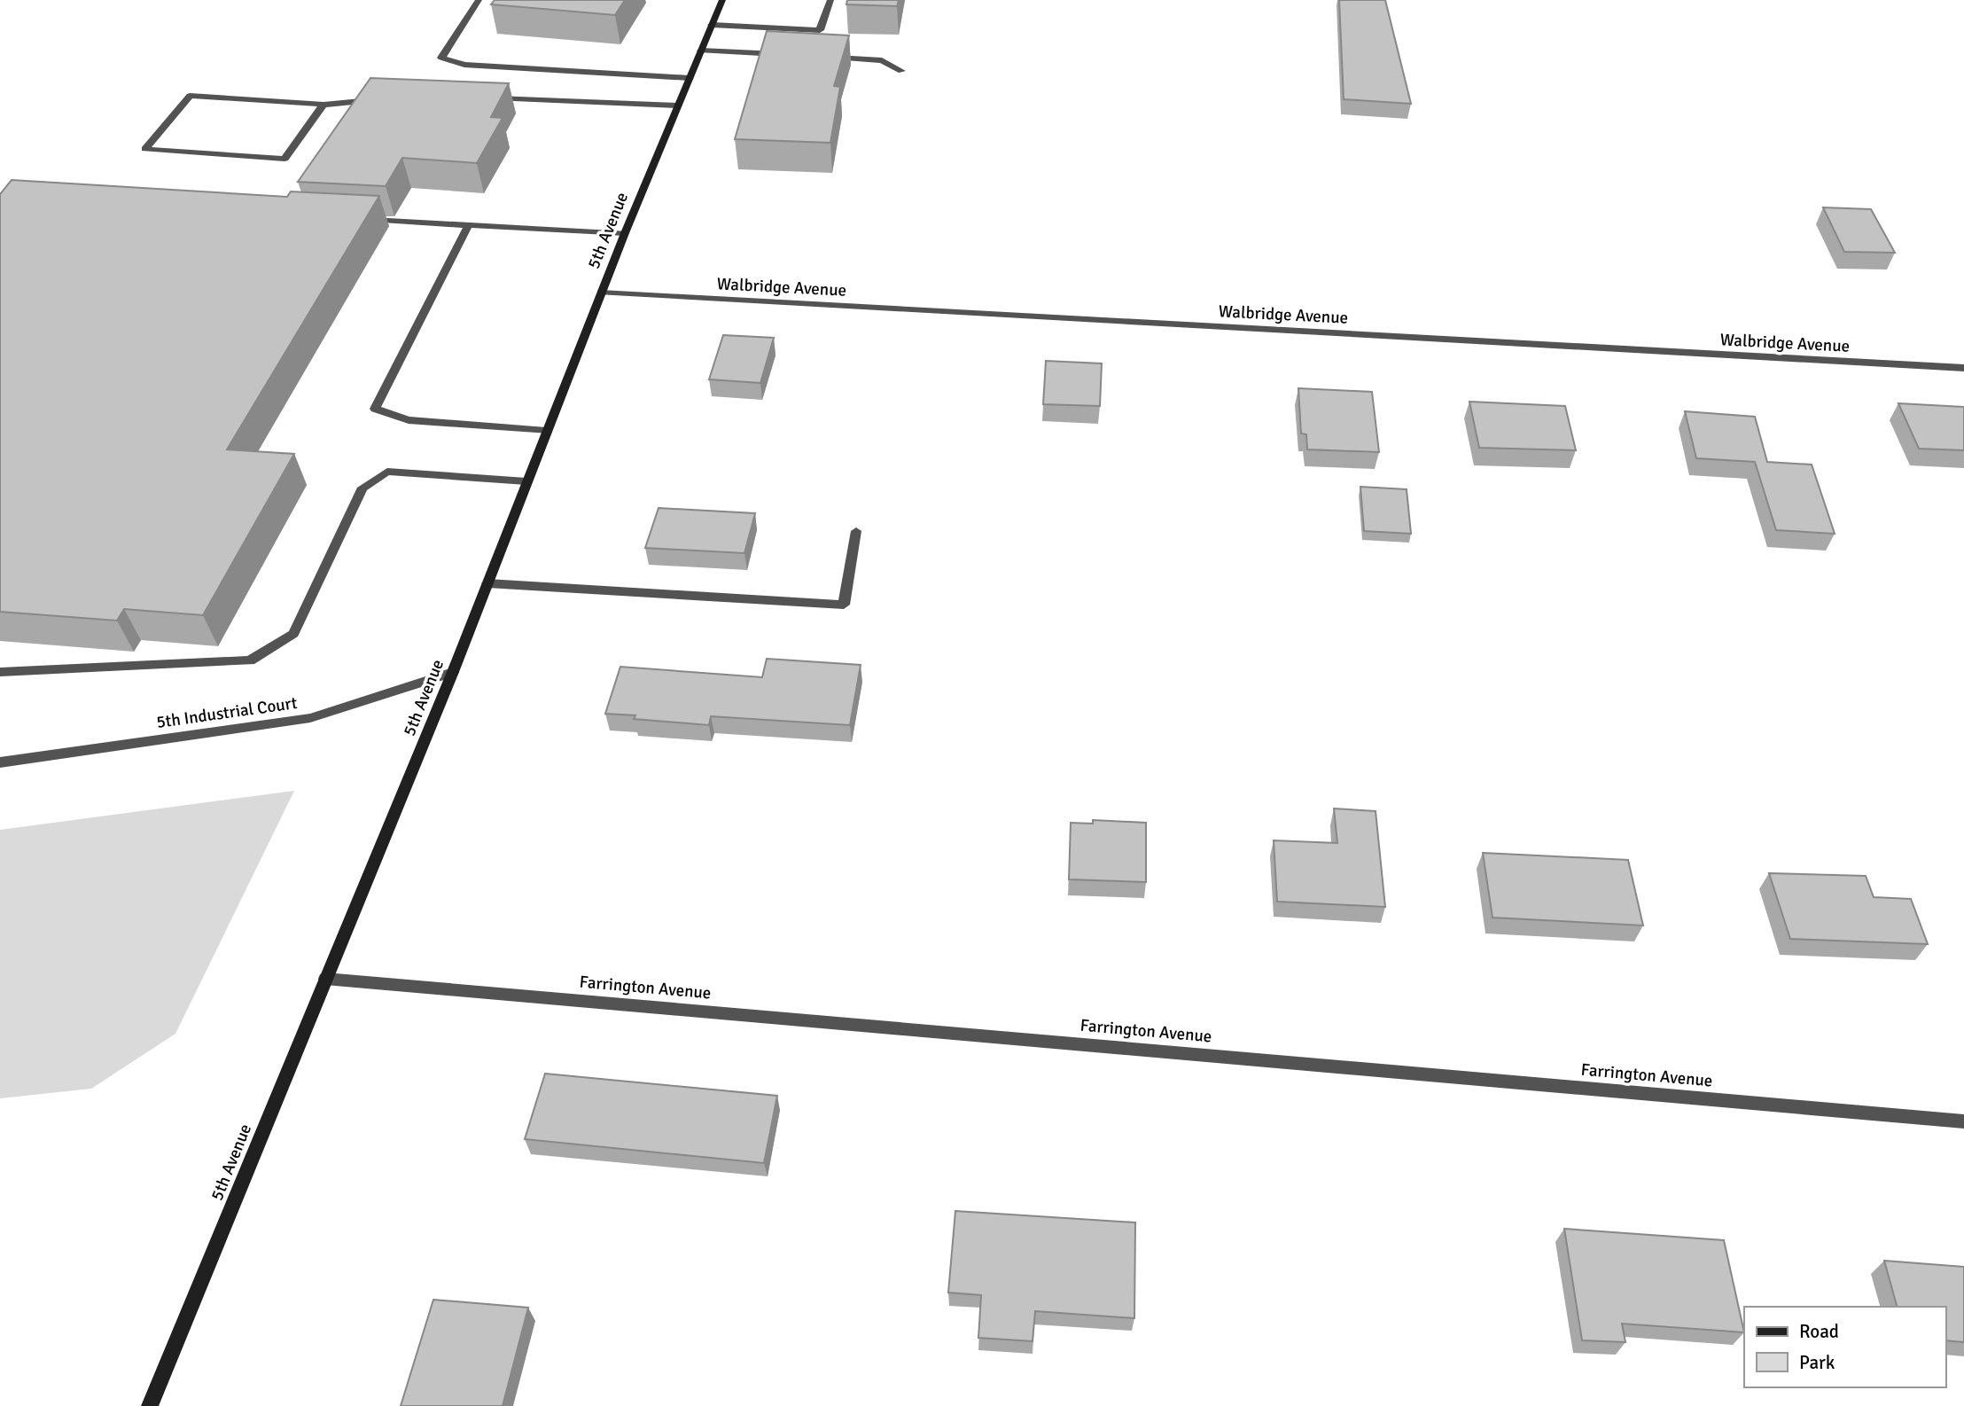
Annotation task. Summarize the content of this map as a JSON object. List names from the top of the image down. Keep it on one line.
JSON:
{"streets":{"main road":["5th Avenue"],"street":["Walbridge Avenue","5th Industrial Court","Farrington Avenue"]},"crossings":[["5th Avenue","Walbridge Avenue"],["5th Avenue","5th Industrial Court"],["5th Avenue","Farrington Avenue"]],"legend":["Road","Park"]}
